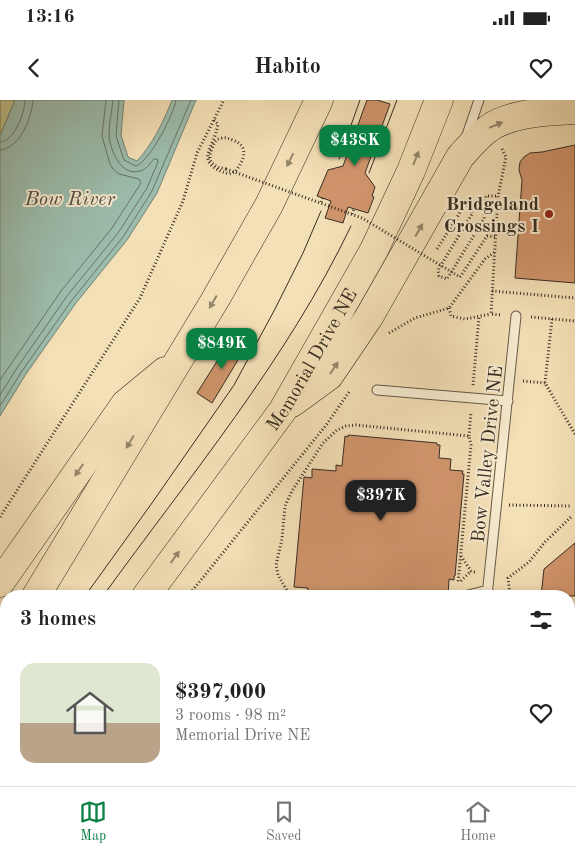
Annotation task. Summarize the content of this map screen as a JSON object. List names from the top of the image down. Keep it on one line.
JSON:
{"streets":{"highway":["Memorial Drive NE"],"lane":["Bow Valley Drive NE"]},"water":["Bow River"],"places":["Bridgeland Crossings I"],"page":{"status":"13:16","header":"Habito","price":["$438K","$849K","$397K"],"heading":"3 homes","list":[{"name":"$397,000","note":"3 rooms · 98 m² · Memorial Drive NE"}],"tabs":["Map","Saved","Home"]}}
